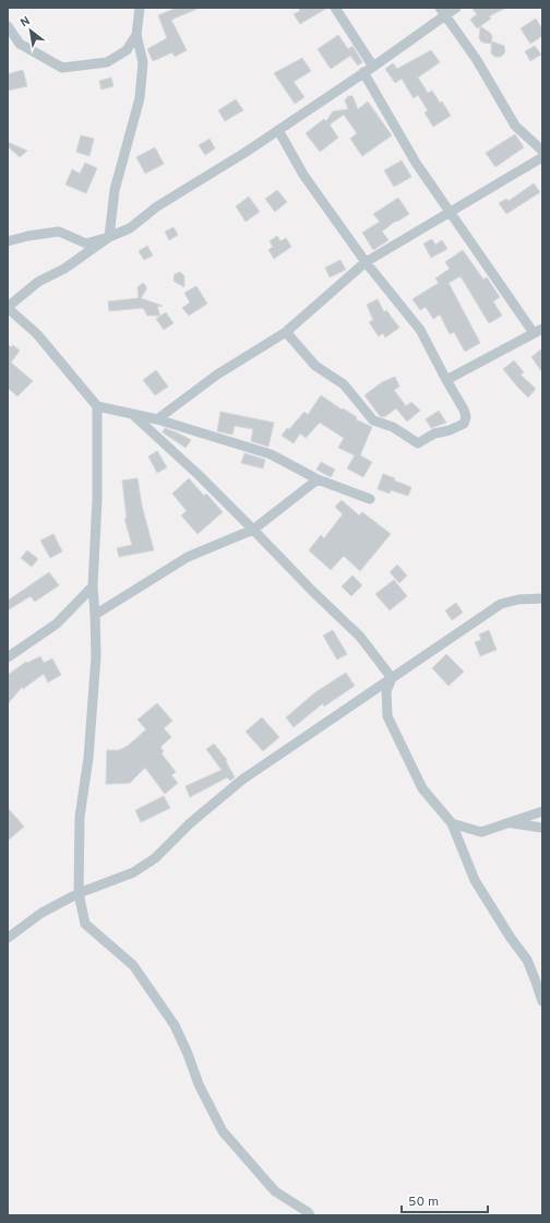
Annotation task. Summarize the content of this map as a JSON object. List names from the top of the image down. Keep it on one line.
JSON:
{"scale_bar":"50 m","north":"top left"}
